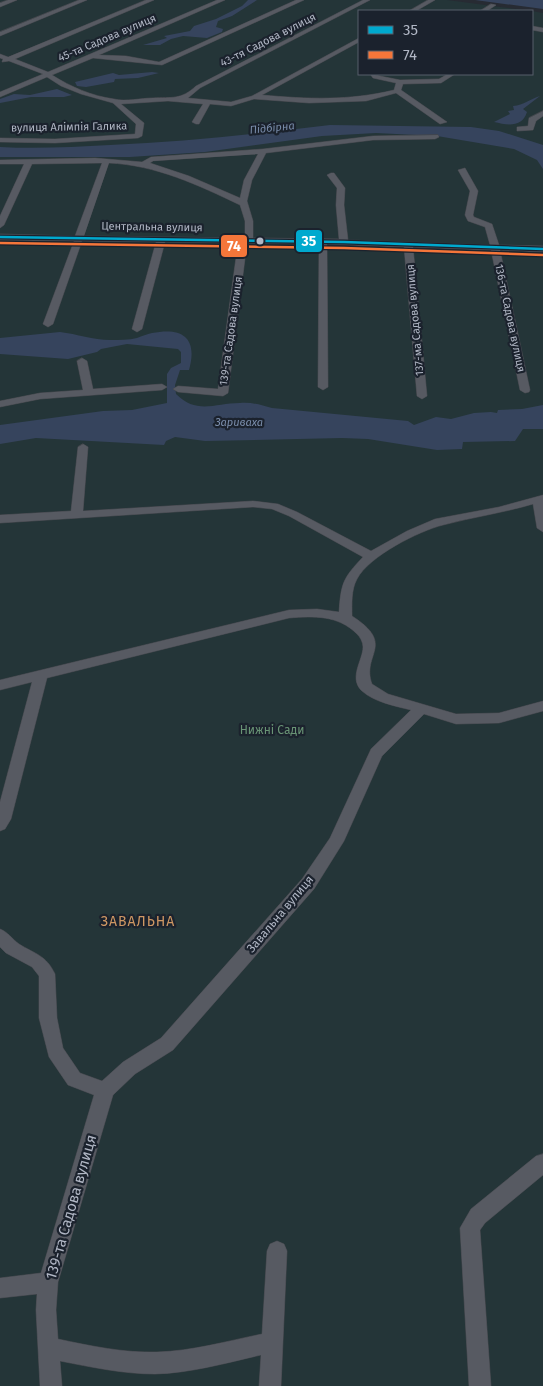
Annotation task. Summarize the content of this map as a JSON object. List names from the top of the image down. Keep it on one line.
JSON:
{"streets":{"street":["45-та Садова вулиця","43-тя Садова вулиця","вулиця Алімпія Галика","Центральна вулиця","136-та Садова вулиця","137-ма Садова вулиця","139-та Садова вулиця","Завальна вулиця"]},"crossings":[["45-та Садова вулиця","вулиця Алімпія Галика"],["43-тя Садова вулиця","вулиця Алімпія Галика"],["Центральна вулиця","136-та Садова вулиця"],["Центральна вулиця","137-ма Садова вулиця"],["Центральна вулиця","139-та Садова вулиця"],["139-та Садова вулиця","Завальна вулиця"]],"districts":["ЗАВАЛЬНА"],"water":["Підбірна","Зариваха"],"parks":["Нижні Сади"],"lines":["transit line 35","transit line 74"],"legend":["35","74"]}
